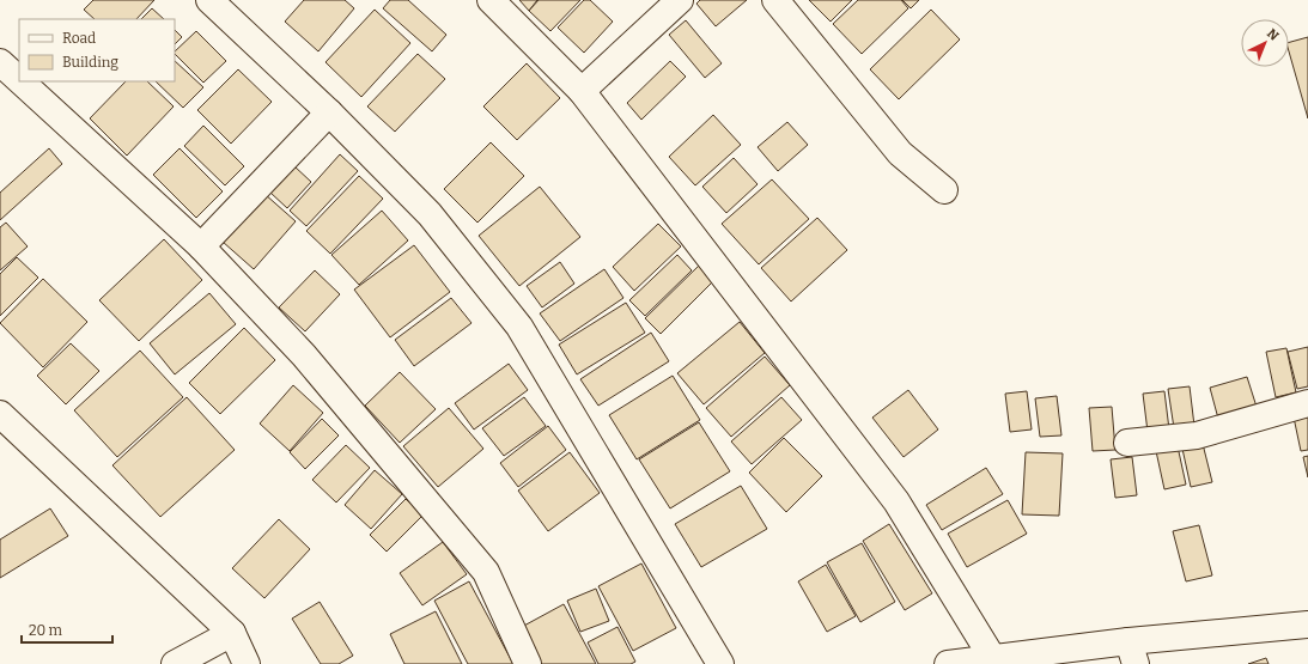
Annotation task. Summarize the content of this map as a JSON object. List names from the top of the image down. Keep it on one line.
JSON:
{"legend":["Road","Building"],"scale_bar":"20 m","north":"top right"}
